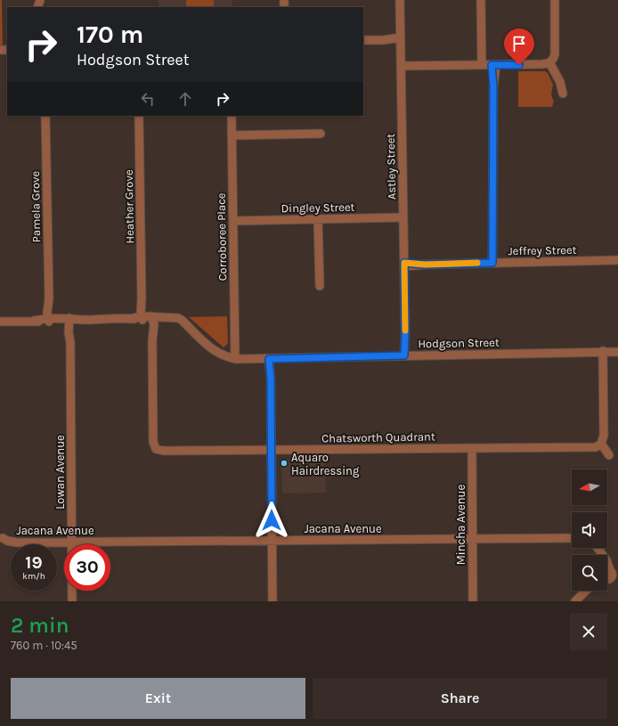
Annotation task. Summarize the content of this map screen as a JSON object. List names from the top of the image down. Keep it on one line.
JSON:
{"streets":{"street":["Astley Street","Pamela Grove","Heather Grove","Dingley Street","Corroboree Place","Jeffrey Street","Hodgson Street","Chatsworth Quadrant","Lowan Avenue","Mincha Avenue","Jacana Avenue"]},"crossings":[["Astley Street","Dingley Street"],["Astley Street","Jeffrey Street"],["Astley Street","Hodgson Street"],["Pamela Grove","Hodgson Street"],["Heather Grove","Hodgson Street"],["Heather Grove","Chatsworth Quadrant"],["Dingley Street","Corroboree Place"],["Corroboree Place","Hodgson Street"],["Hodgson Street","Chatsworth Quadrant"],["Hodgson Street","Lowan Avenue"],["Chatsworth Quadrant","Mincha Avenue"],["Lowan Avenue","Jacana Avenue"],["Mincha Avenue","Jacana Avenue"]],"places":["Aquaro Hairdressing"],"north":"left","page":{"turn":["170 m","Hodgson Street"],"speed":"19 km/h","limit":"30","heading":["2 min","760 m · 10:45"],"buttons":["Exit","Share"]}}
